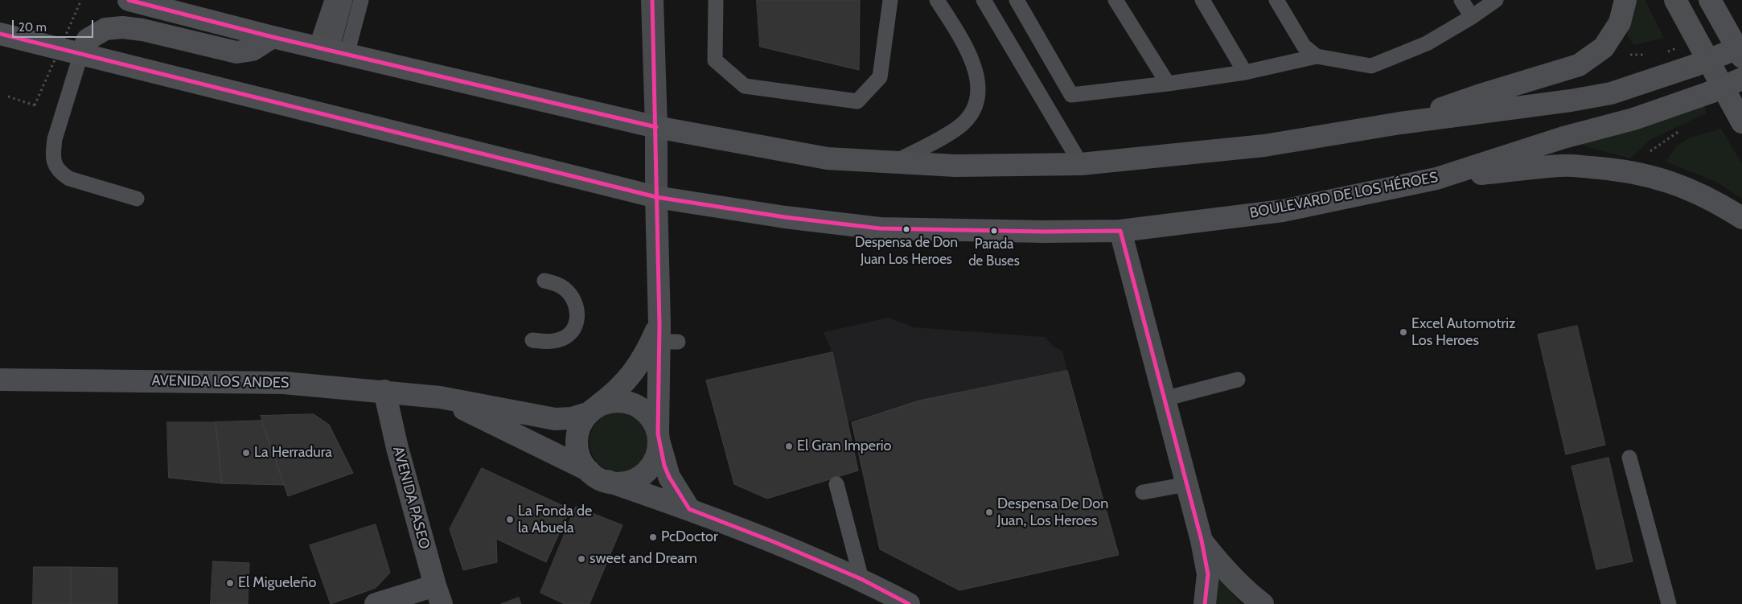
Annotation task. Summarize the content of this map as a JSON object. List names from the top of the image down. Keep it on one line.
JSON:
{"streets":{"main road":["BOULEVARD DE LOS HÉROES"],"street":["AVENIDA LOS ANDES","AVENIDA PASEO"]},"crossings":[["BOULEVARD DE LOS HÉROES","AVENIDA LOS ANDES"],["AVENIDA LOS ANDES","AVENIDA PASEO"]],"places":["Despensa de Don Juan Los Heroes","Parada de Buses","Excel Automotriz Los Heroes","El Gran Imperio","La Herradura","Despensa De Don Juan, Los Heroes","La Fonda de la Abuela","PcDoctor","sweet and Dream","El Migueleño"],"scale_bar":"20 m"}
